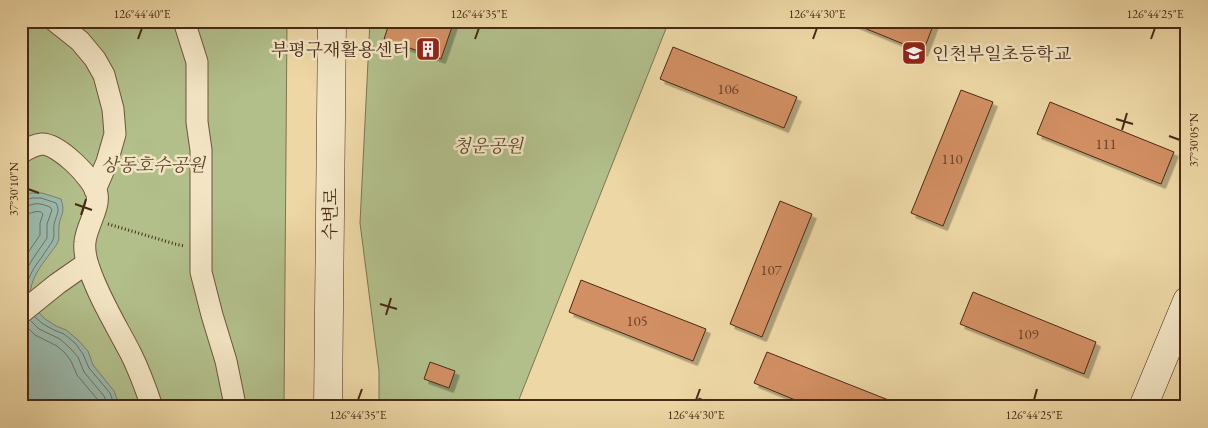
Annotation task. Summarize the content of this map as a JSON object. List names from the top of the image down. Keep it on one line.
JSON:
{"streets":{"main road":["수변로"]},"parks":["청운공원","상동호수공원"],"places":{"building":["부평구재활용센터"],"school or university":["인천부일초등학교"]},"house_numbers":["106","111","110","107","105","109"],"coordinates":["126°44'40\"E","126°44'35\"E","126°44'30\"E","126°44'25\"E","37°30'05\"N","37°30'10\"N"]}
